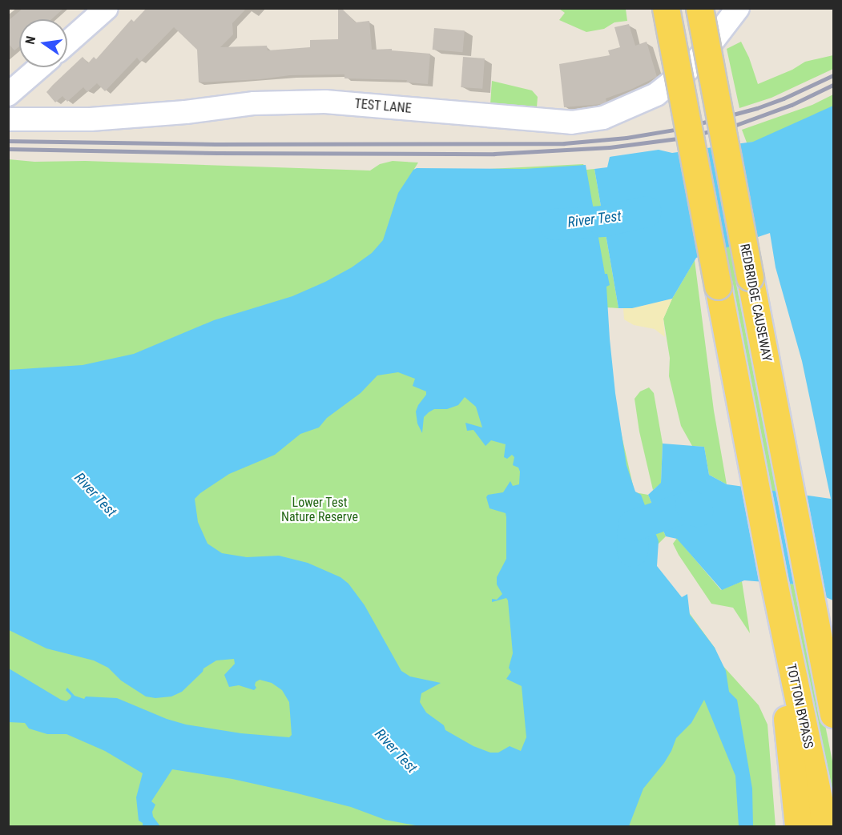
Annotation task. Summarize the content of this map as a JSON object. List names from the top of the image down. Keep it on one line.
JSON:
{"streets":{"main road":["REDBRIDGE CAUSEWAY","TOTTON BYPASS"],"street":["TEST LANE"]},"water":["River Test"],"parks":["Lower Test Nature Reserve"],"north":"left"}
